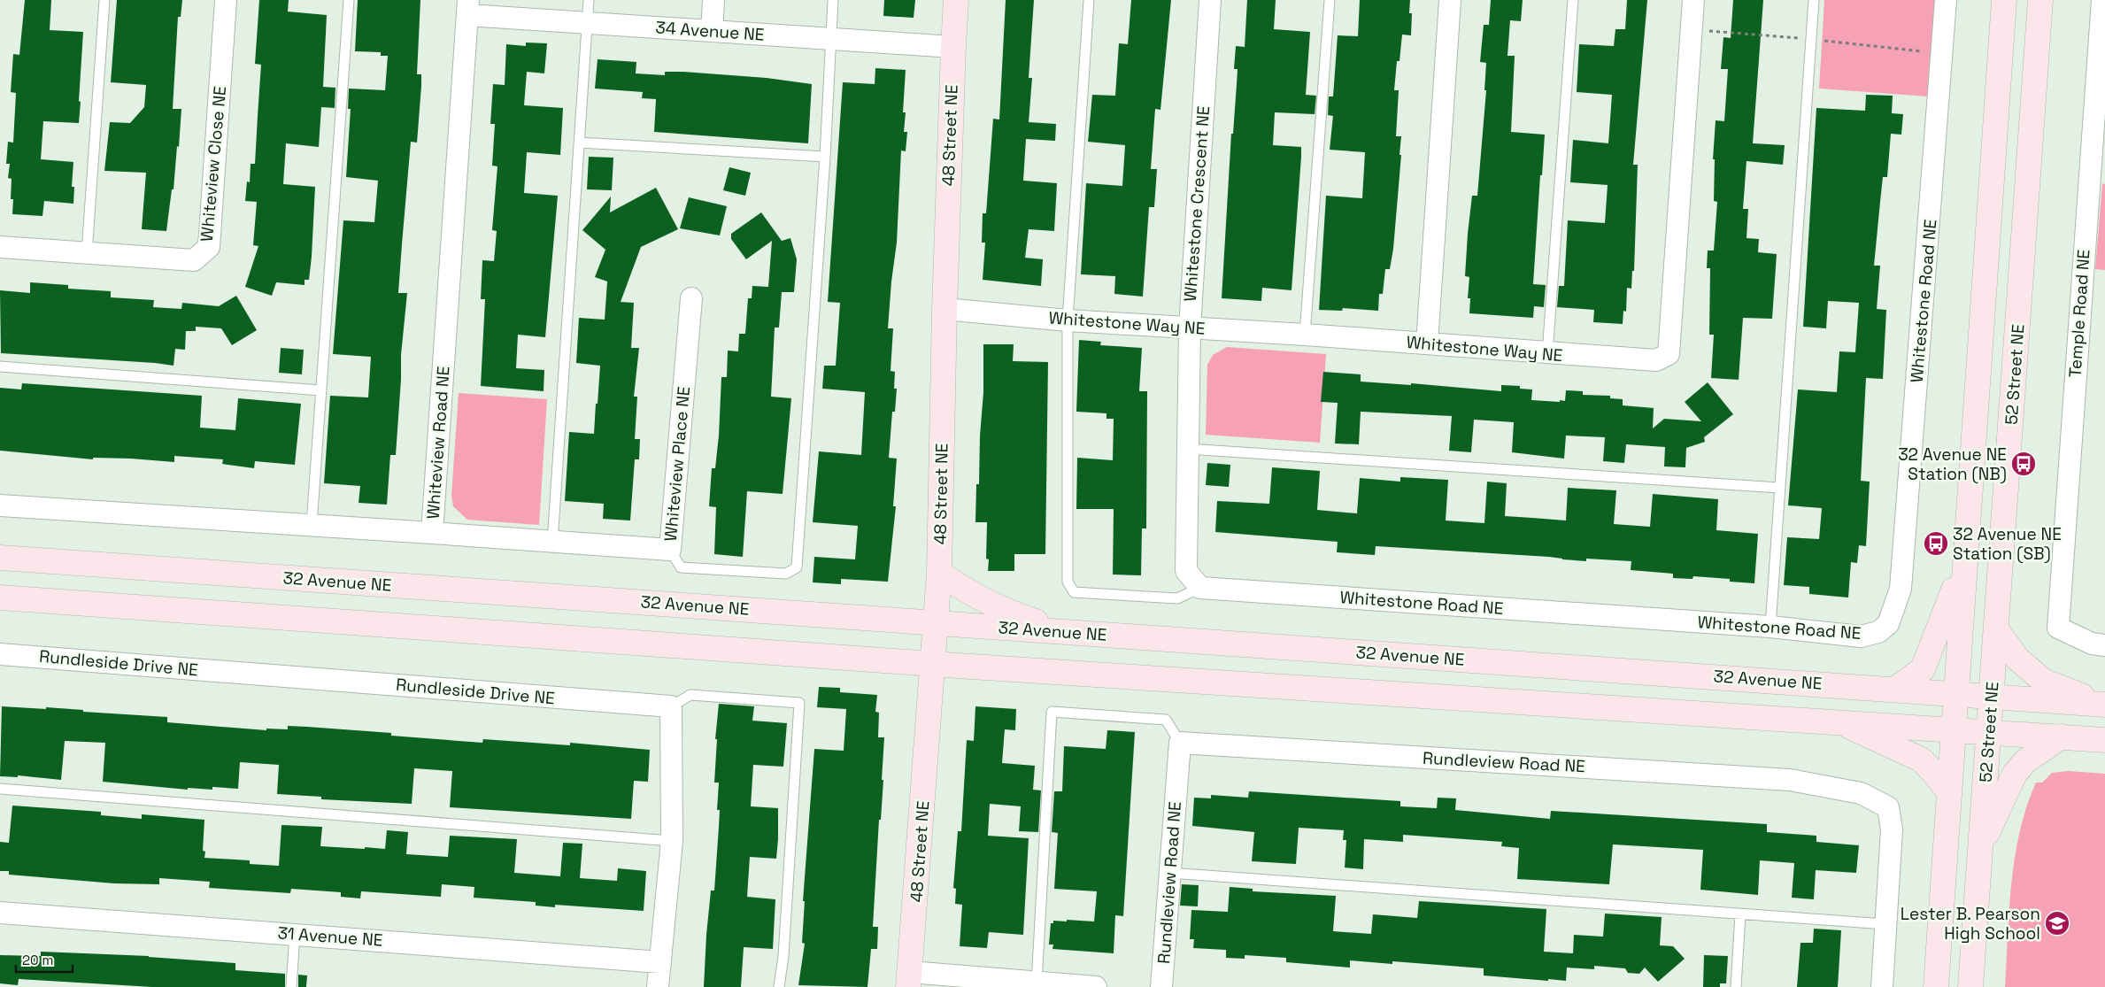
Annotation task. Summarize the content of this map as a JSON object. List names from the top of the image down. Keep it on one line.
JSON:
{"streets":{"main road":["48 Street NE","52 Street NE","32 Avenue NE"],"street":["34 Avenue NE","Whiteview Close NE","Whitestone Crescent NE","Whitestone Road NE","Temple Road NE","Whitestone Way NE","Whiteview Road NE","Whiteview Place NE","Rundleside Drive NE","Rundleview Road NE","31 Avenue NE"]},"crossings":[["34 Avenue NE","48 Street NE"],["34 Avenue NE","Whiteview Road NE"],["48 Street NE","Whitestone Way NE"],["48 Street NE","32 Avenue NE"],["Whitestone Crescent NE","Whitestone Road NE"],["Whitestone Crescent NE","Whitestone Way NE"],["52 Street NE","32 Avenue NE"],["Whiteview Road NE","Whiteview Place NE"]],"places":{"bus stop":["32 Avenue NE Station (NB)","32 Avenue NE Station (SB)"],"school or university":["Lester B. Pearson High School"]},"scale_bar":"20 m"}
